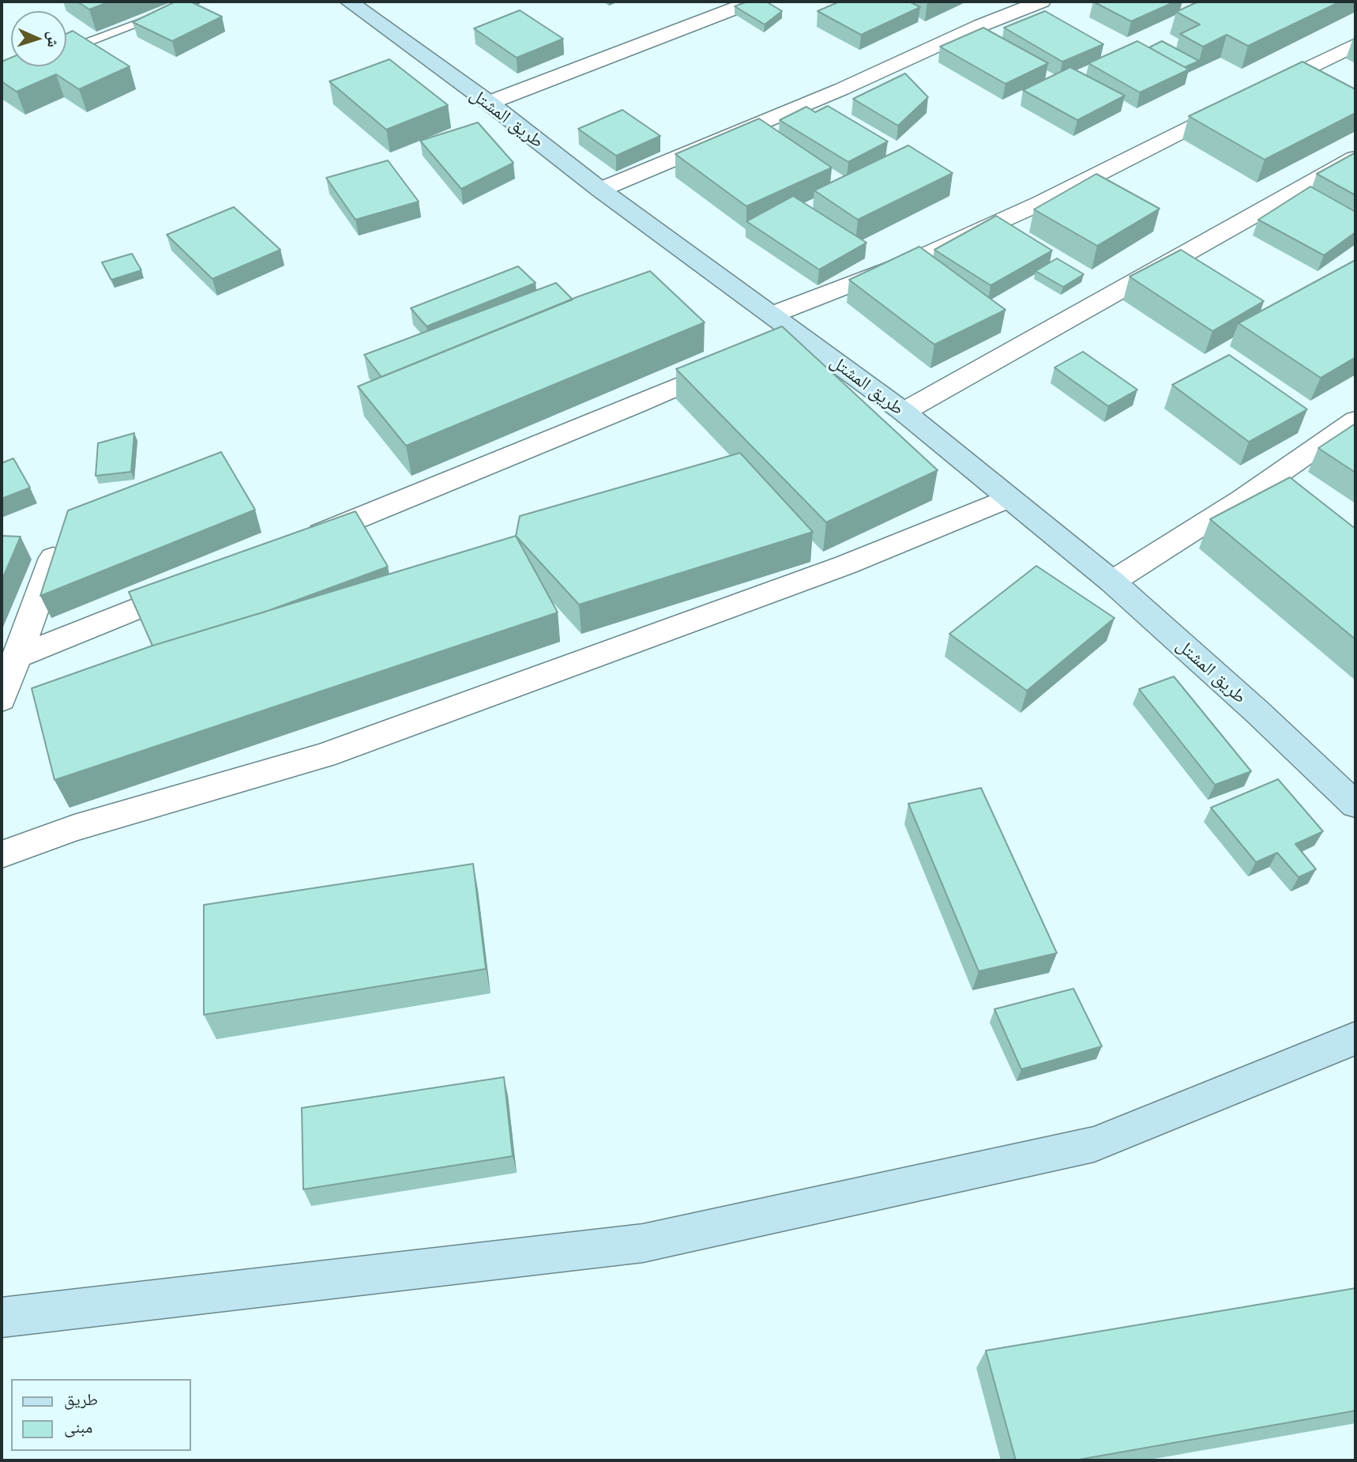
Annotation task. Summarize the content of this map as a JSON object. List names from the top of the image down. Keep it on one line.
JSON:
{"streets":{"main road":["طريق المشتل"]},"legend":["طريق","مبنى"],"north":"right"}
